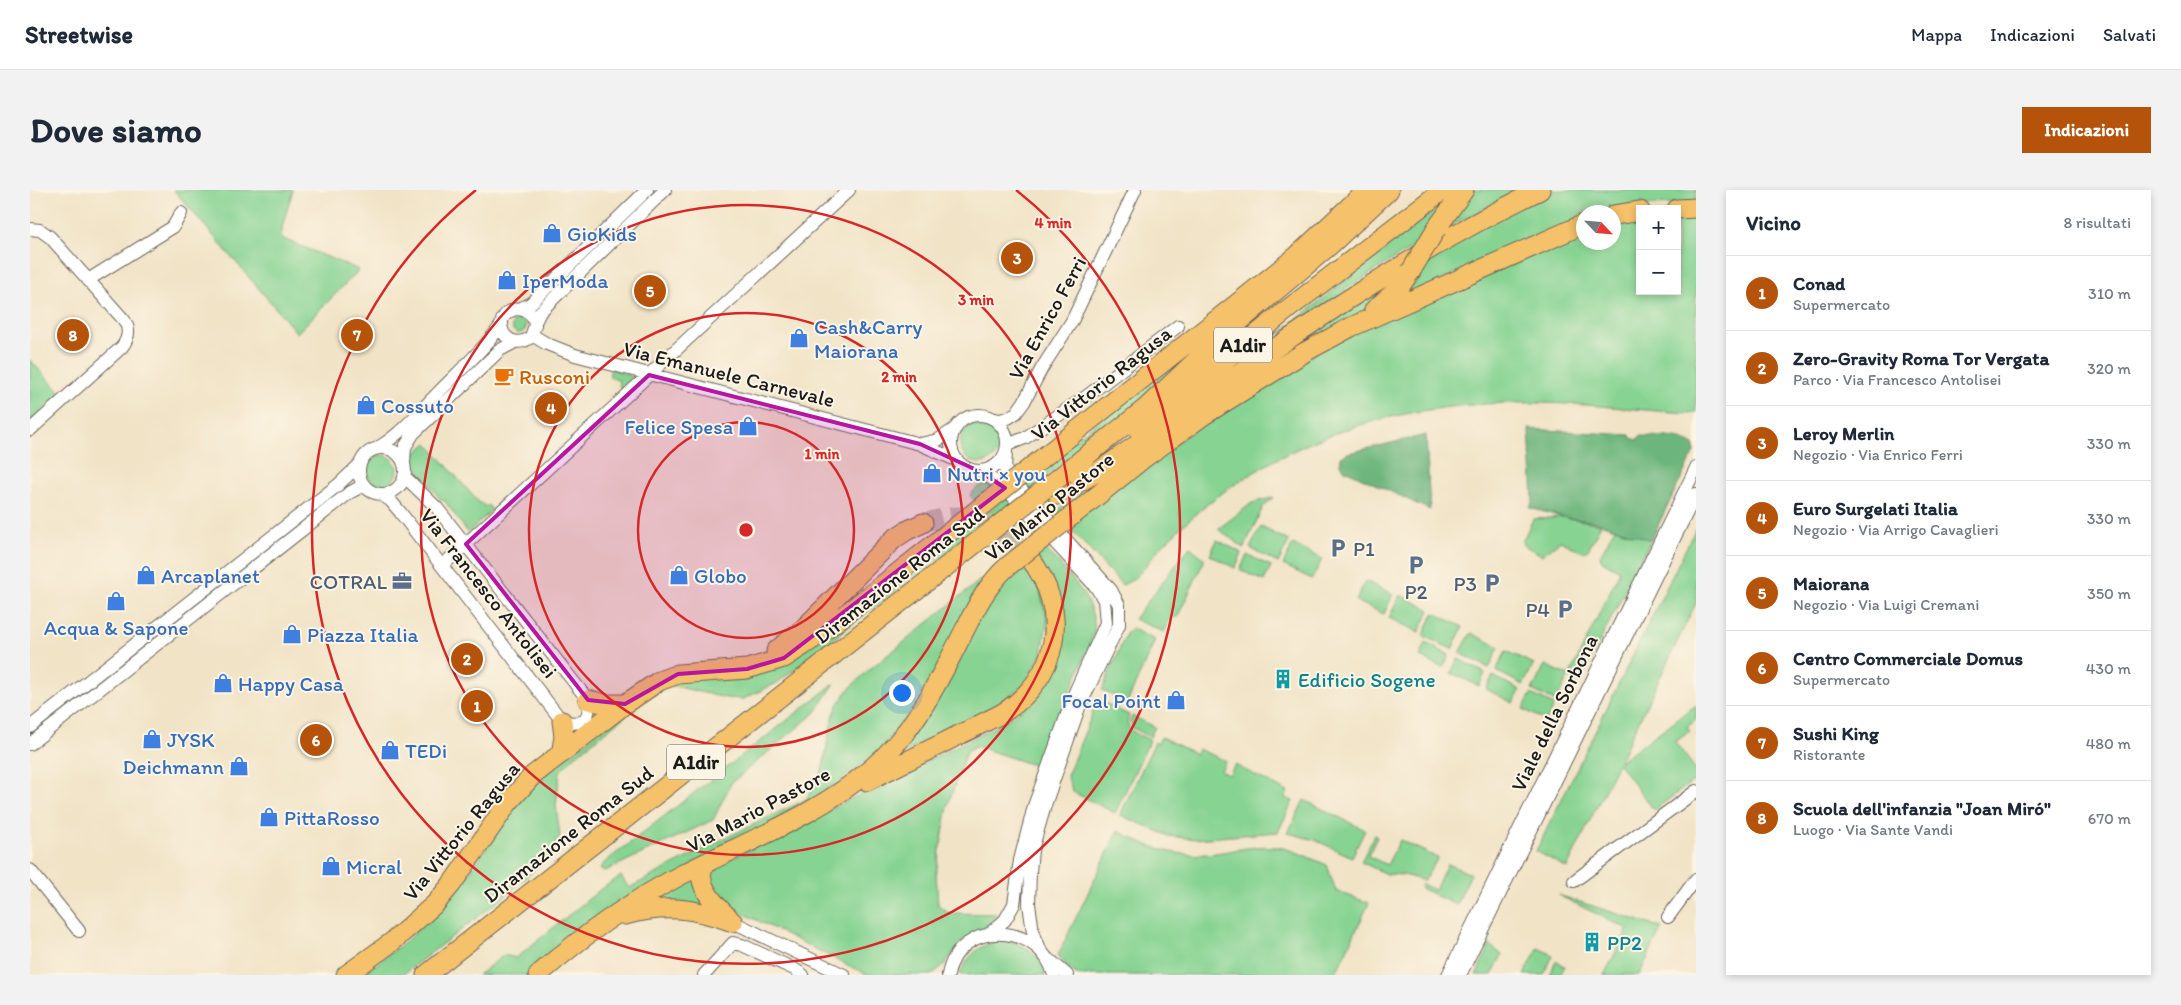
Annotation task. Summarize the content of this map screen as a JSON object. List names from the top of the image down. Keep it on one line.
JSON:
{"streets":{"highway":["A1dir","Via Vittorio Ragusa","Via Mario Pastore","Diramazione Roma Sud"],"street":["Via Enrico Ferri","Via Emanuele Carnevale","Via Francesco Antolisei","Viale della Sorbona"]},"crossings":[["Via Enrico Ferri","Via Emanuele Carnevale"],["A1dir","Diramazione Roma Sud"]],"places":{"shop":["GioKids","IperModa","Cash&Carry Maiorana","Cossuto","Felice Spesa","Nutri × you","Arcaplanet","Globo","Acqua & Sapone","Piazza Italia","Happy Casa","Focal Point","JYSK","TEDi","Deichmann","PittaRosso","Micral"],"cafe":["Rusconi"],"parking":["P1","P2","P3","P4"],"office":["COTRAL"],"building":["Edificio Sogene","PP2"]},"north":"bottom right","page":{"header":"Streetwise","nav":["Mappa","Indicazioni","Salvati"],"buttons":"Indicazioni","title":"Dove siamo","heading":["Vicino","8 risultati"],"map_buttons":["+","−"],"pins":["3","5","7","8","4","2","1","6"],"list":[{"mark":"1","name":"Conad","note":"Supermercato","value":"310 m"},{"mark":"2","name":"Zero-Gravity Roma Tor Vergata","note":"Parco · Via Francesco Antolisei","value":"320 m"},{"mark":"3","name":"Leroy Merlin","note":"Negozio · Via Enrico Ferri","value":"330 m"},{"mark":"4","name":"Euro Surgelati Italia","note":"Negozio · Via Arrigo Cavaglieri","value":"330 m"},{"mark":"5","name":"Maiorana","note":"Negozio · Via Luigi Cremani","value":"350 m"},{"mark":"6","name":"Centro Commerciale Domus","note":"Supermercato","value":"430 m"},{"mark":"7","name":"Sushi King","note":"Ristorante","value":"480 m"},{"mark":"8","name":"Scuola dell'infanzia \"Joan Miró\"","note":"Luogo · Via Sante Vandi","value":"670 m"}]},"rings":["4 min","3 min","2 min","1 min"]}
